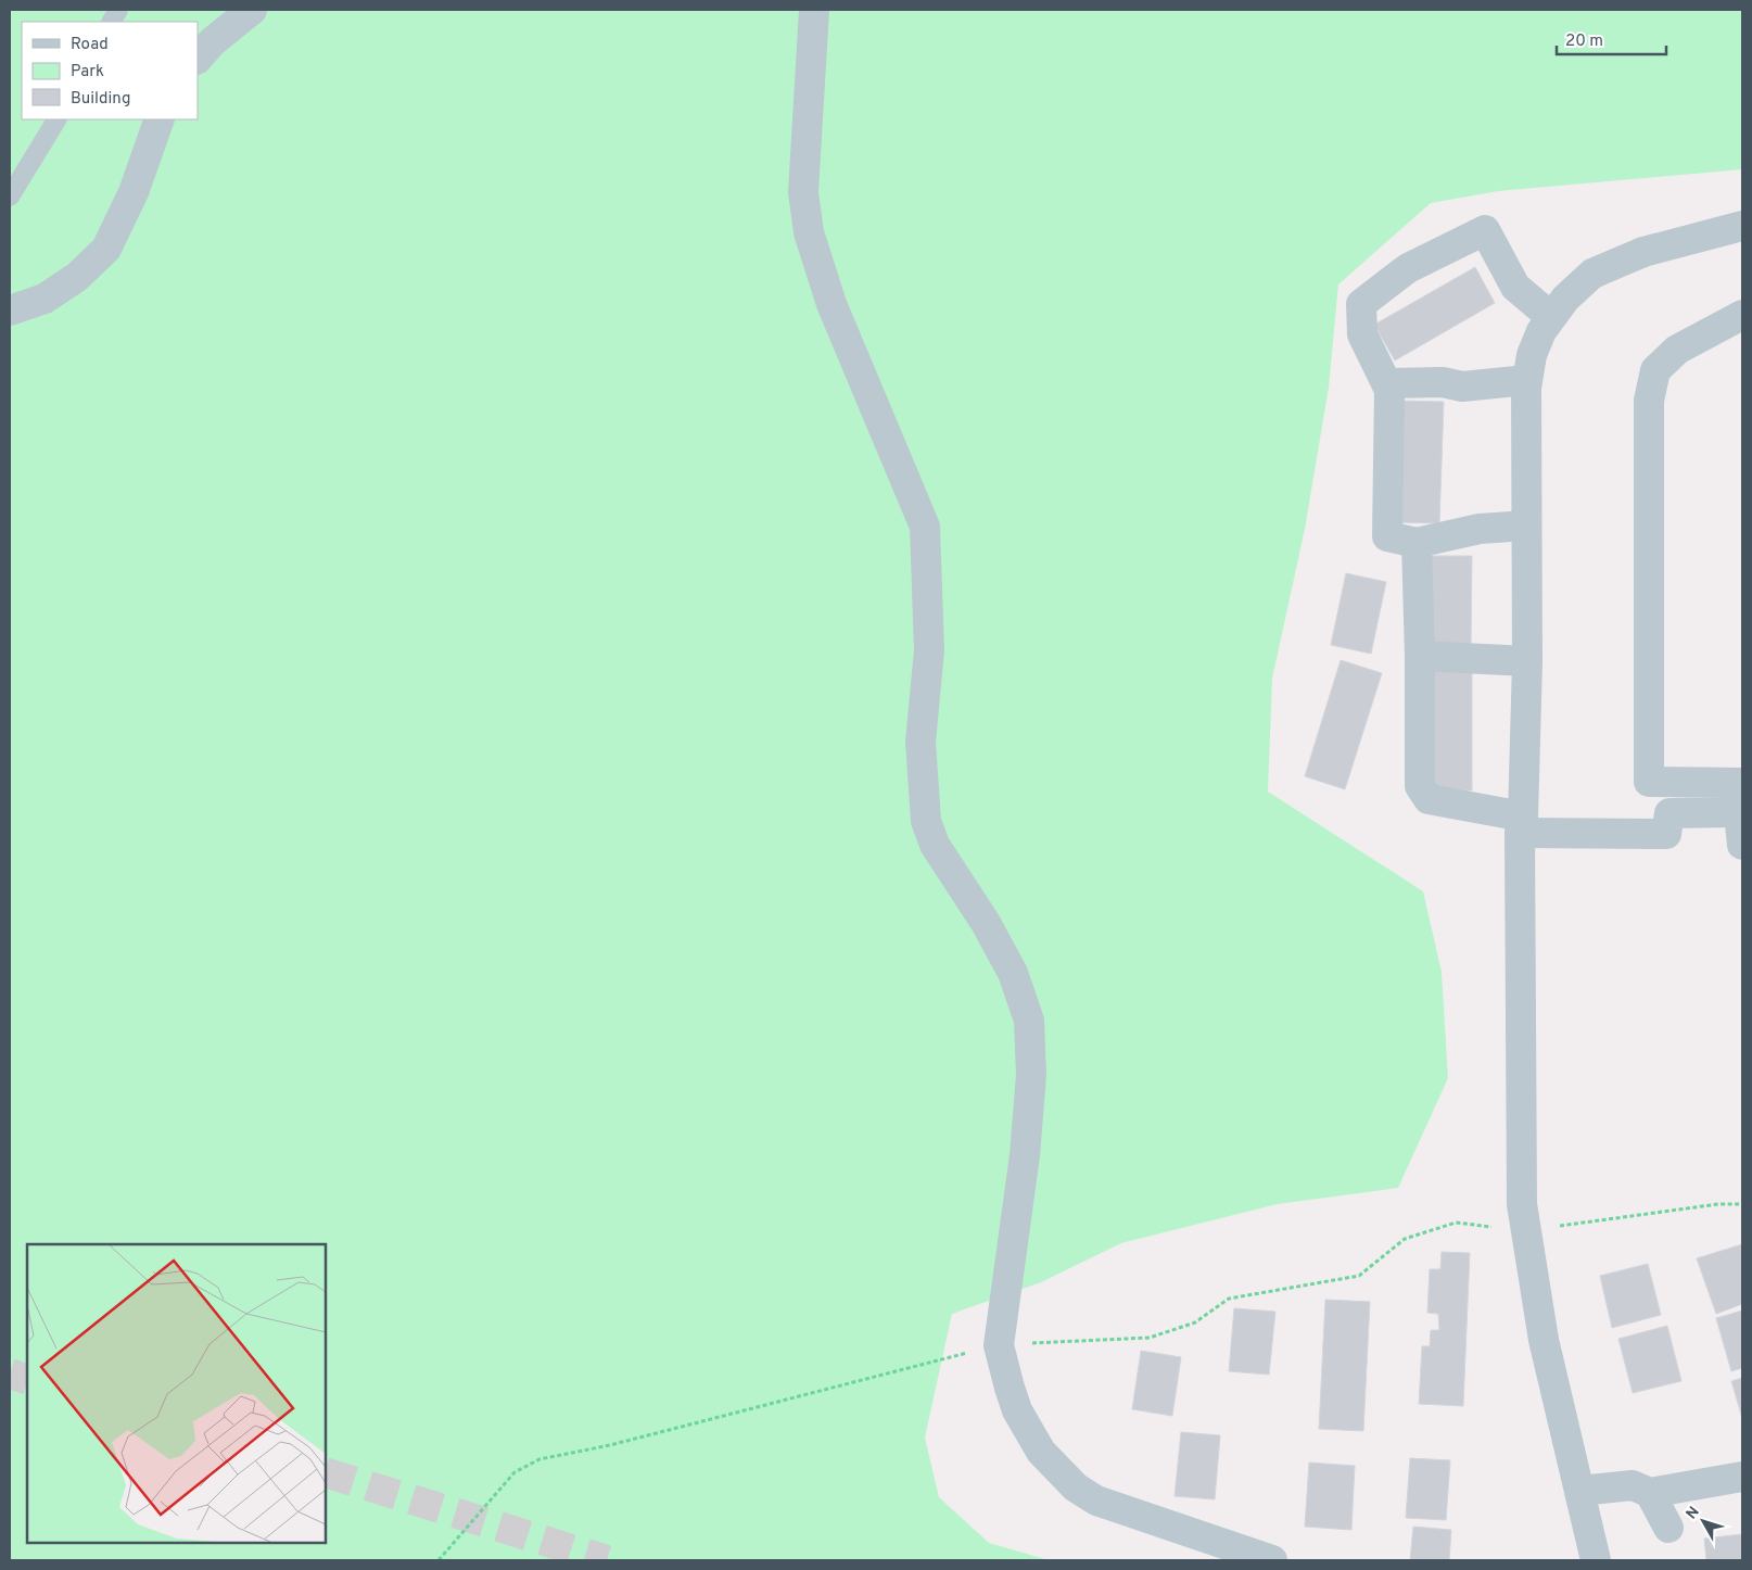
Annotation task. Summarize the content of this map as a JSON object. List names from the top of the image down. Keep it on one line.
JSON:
{"legend":["Road","Park","Building"],"scale_bar":"20 m","north":"top left"}
